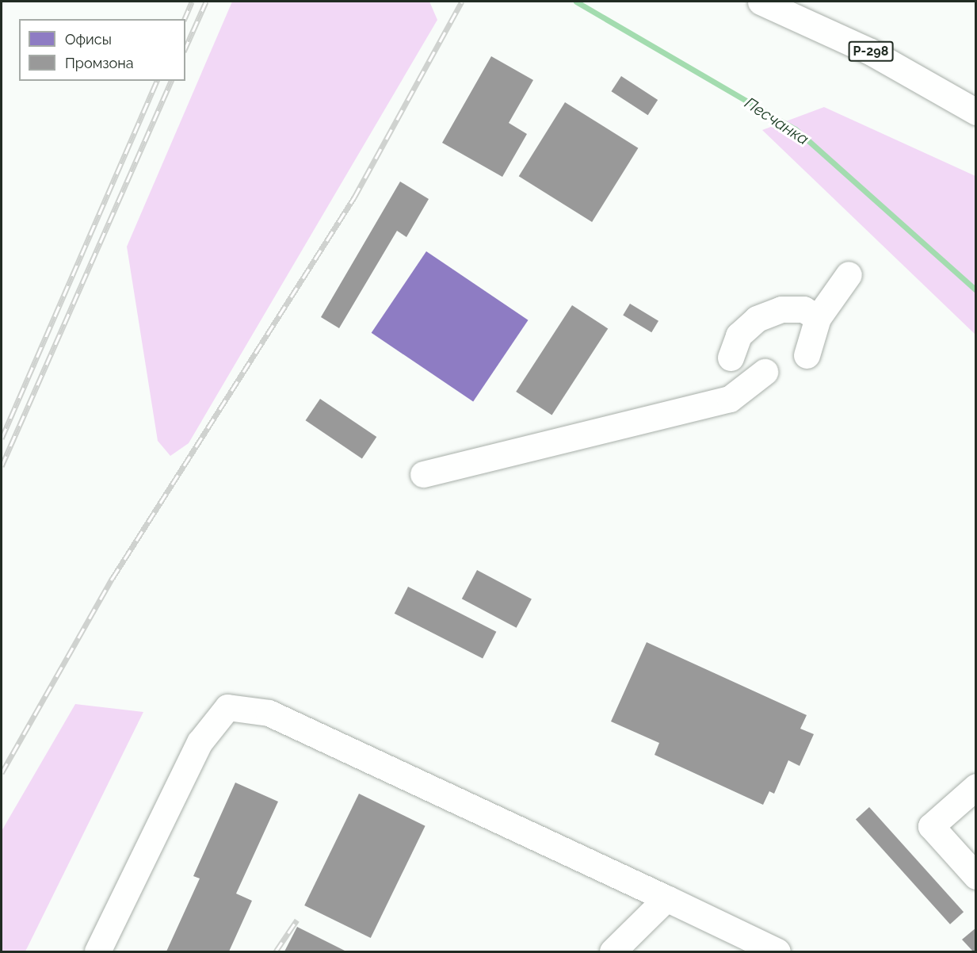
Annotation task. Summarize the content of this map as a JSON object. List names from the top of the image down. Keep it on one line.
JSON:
{"streets":{"main road":["Р-298"]},"water":["Песчанка"],"legend":["Офисы","Промзона"]}
